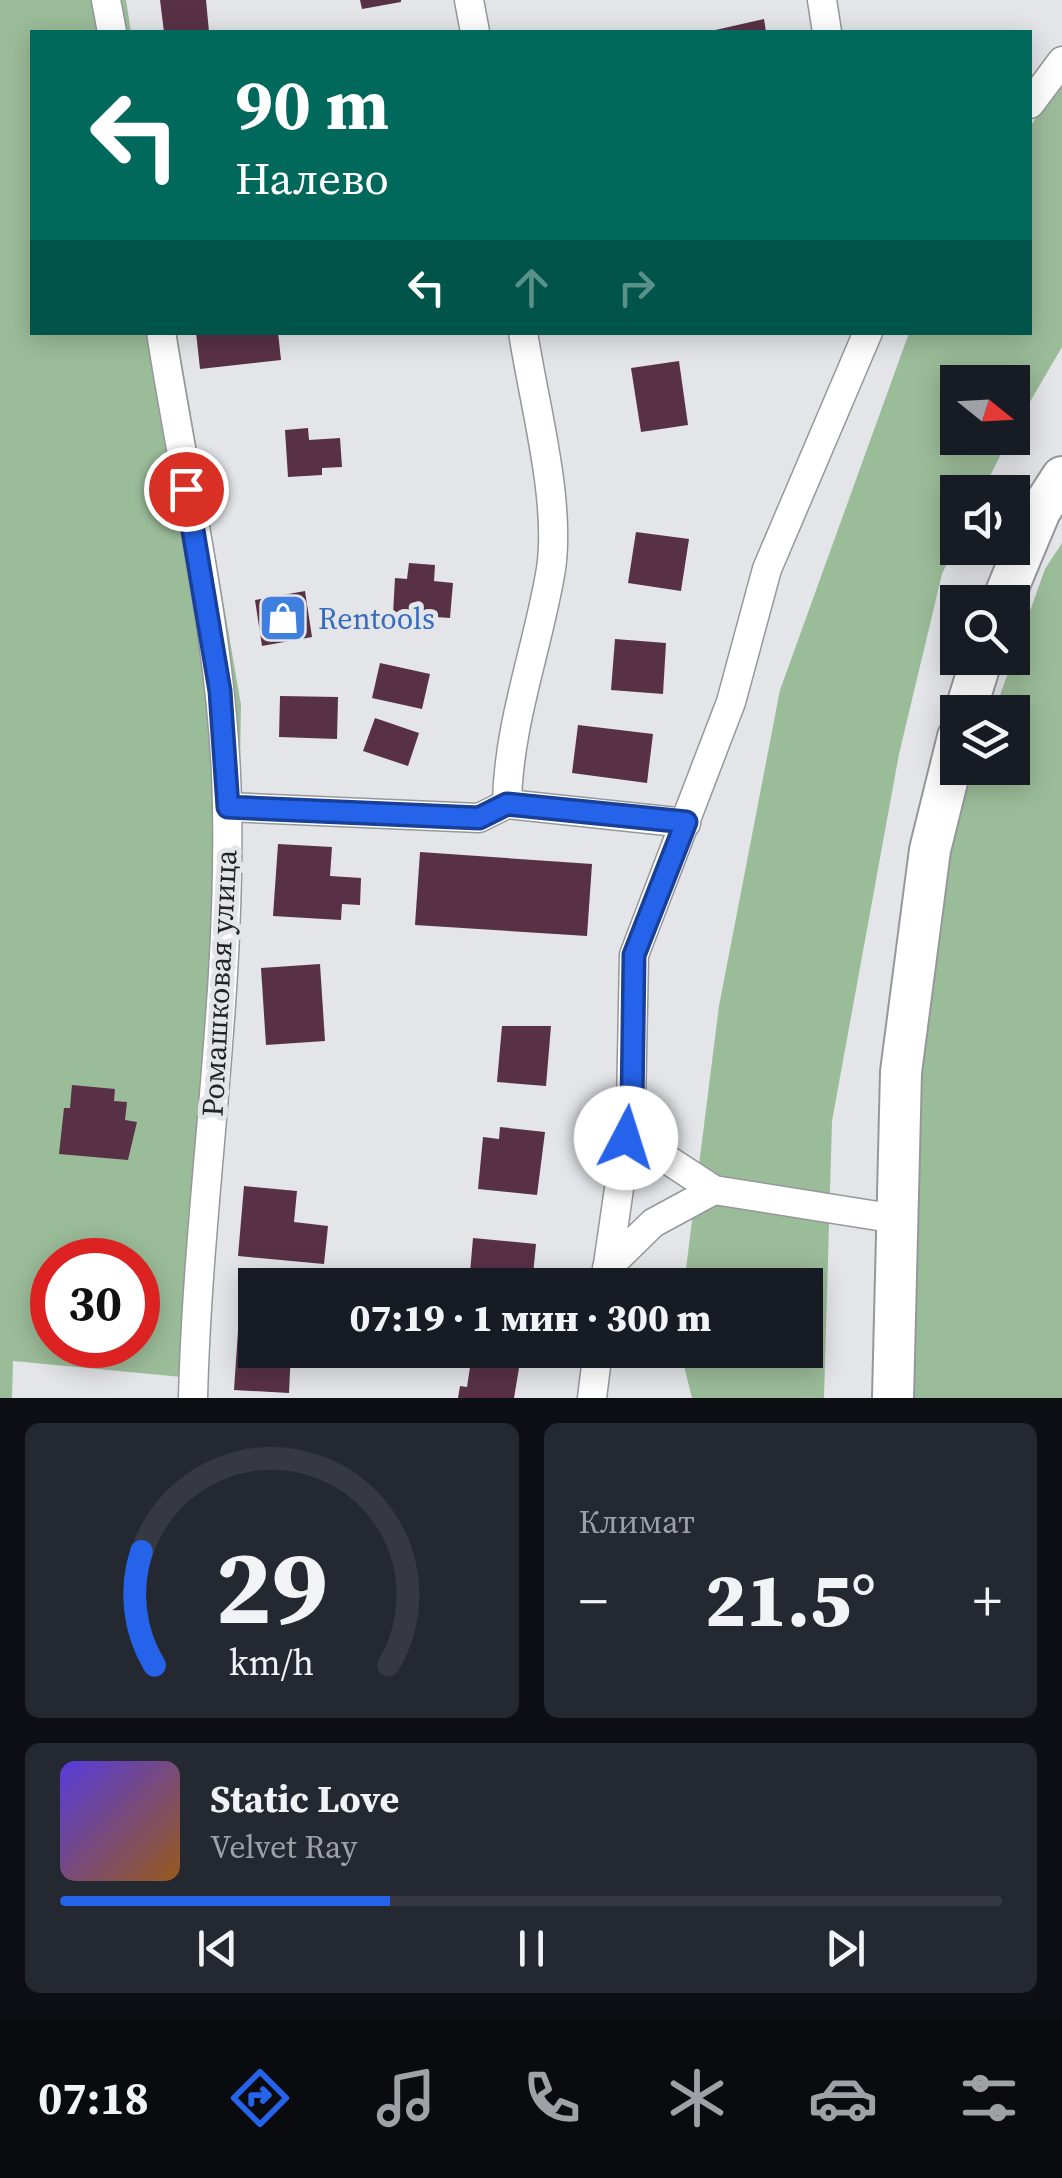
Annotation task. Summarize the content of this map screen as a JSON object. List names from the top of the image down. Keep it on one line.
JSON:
{"streets":{"street":["Ромашковая улица"]},"places":{"shop":["Rentools"]},"north":"right","page":{"turn":["90 m","Налево"],"limit":"30","trip":"07:19 · 1 мин · 300 m","tile":"Климат","heat":["−","21.5°","+"],"song":["Static Love","Velvet Ray"],"tabs":"07:18","gauge":["29","km/h"]}}
